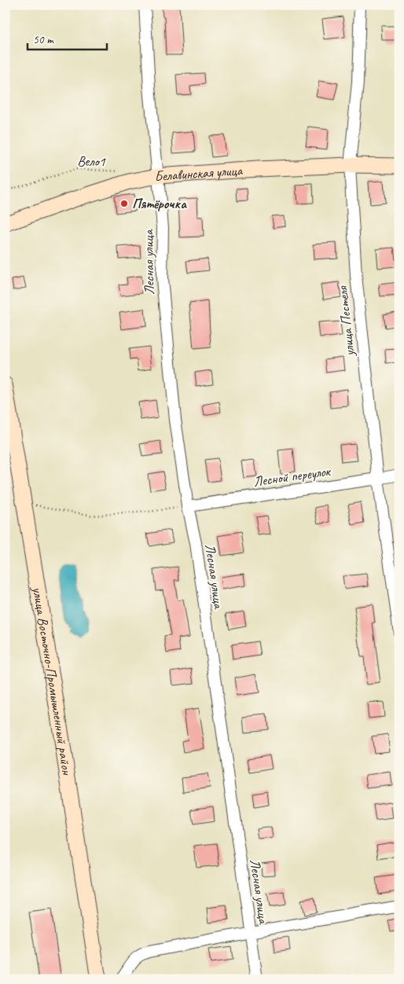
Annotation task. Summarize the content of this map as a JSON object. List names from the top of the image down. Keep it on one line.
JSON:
{"streets":{"street":["Белавинская улица","Лесная улица","улица Пестеля","Лесной переулок","улица Восточно-Промышленный район"],"path":["Вело1"]},"crossings":[["Белавинская улица","Лесная улица"],["Белавинская улица","улица Пестеля"],["Лесная улица","Лесной переулок"],["улица Пестеля","Лесной переулок"]],"places":["Пятёрочка"],"scale_bar":"50 m"}
